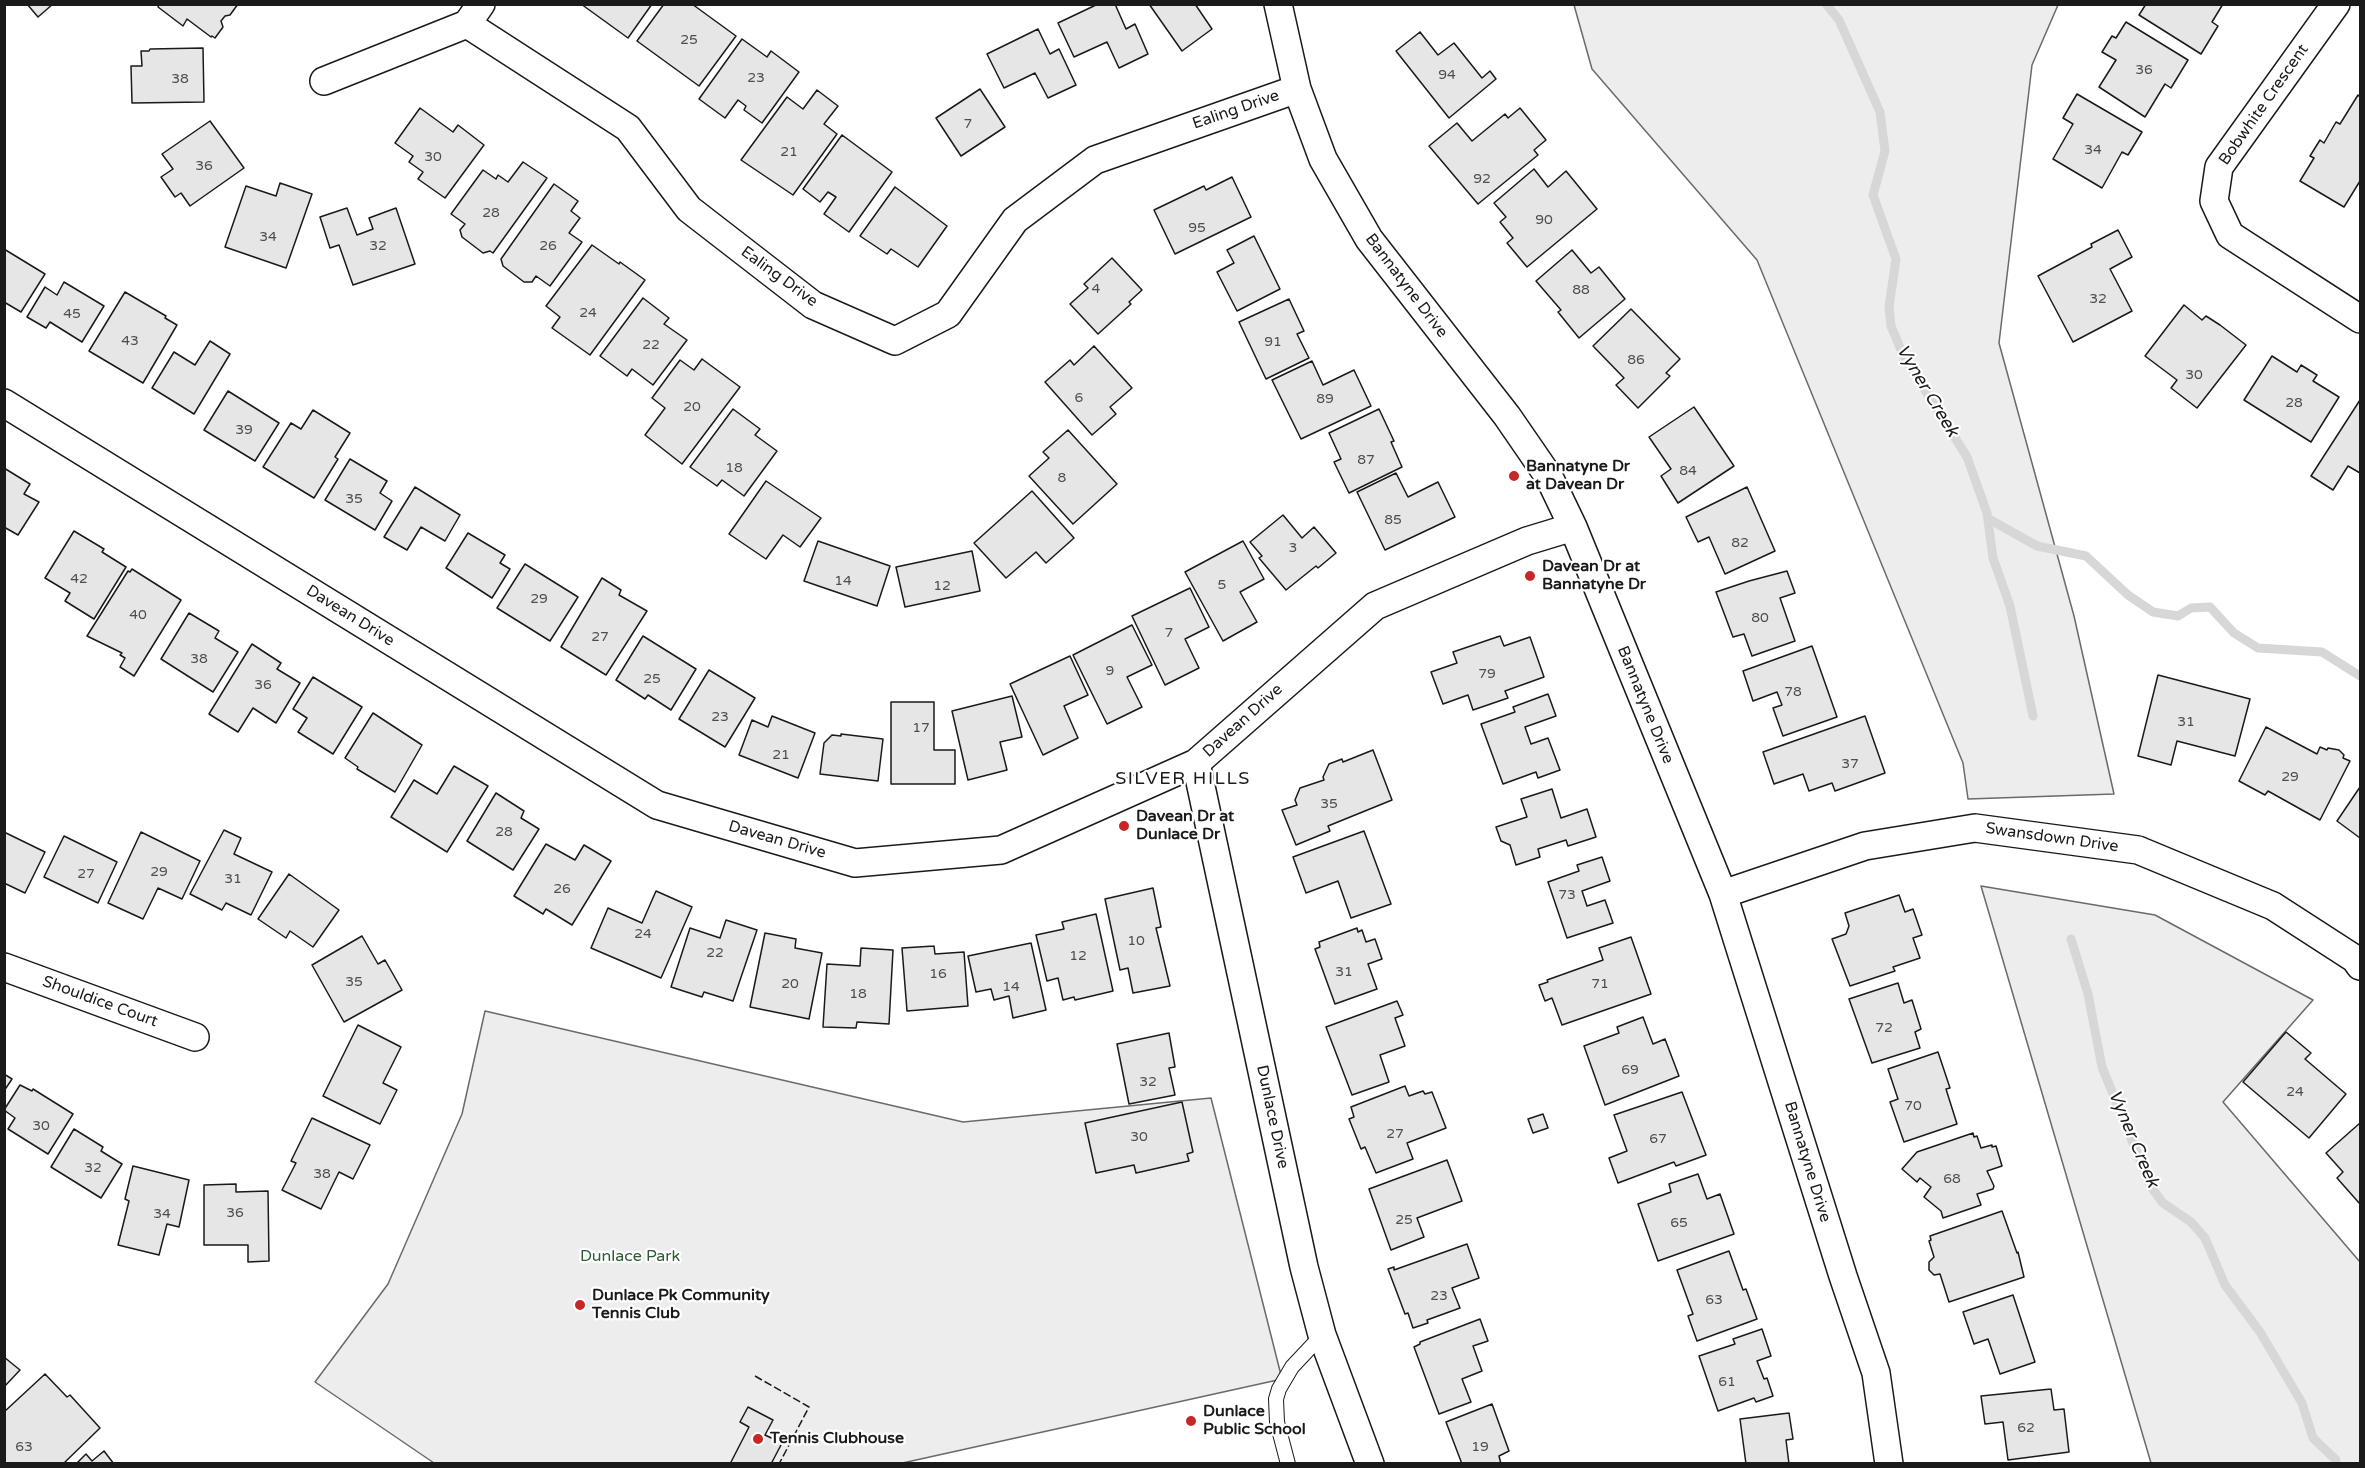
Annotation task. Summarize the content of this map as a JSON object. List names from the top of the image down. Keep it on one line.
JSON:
{"streets":{"street":["Bobwhite Crescent","Ealing Drive","Bannatyne Drive","Davean Drive","Swansdown Drive","Shouldice Court","Dunlace Drive"]},"crossings":[["Ealing Drive","Bannatyne Drive"],["Bannatyne Drive","Davean Drive"],["Bannatyne Drive","Swansdown Drive"],["Davean Drive","Dunlace Drive"]],"districts":["SILVER HILLS"],"water":["Vyner Creek"],"parks":["Dunlace Park"],"places":["Bannatyne Dr at Davean Dr","Davean Dr at Bannatyne Dr","Davean Dr at Dunlace Dr","Dunlace Pk Community Tennis Club","Dunlace Public School","Tennis Clubhouse"],"house_numbers":["25","36","94","23","38","7","34","21","30","36","92","28","90","95","34","32","26","4","88","32","24","45","43","91","22","86","30","6","89","28","20","39","87","18","84","8","35","85","82","3","42","14","5","12","29","40","80","7","27","38","9","79","25","36","78","23","31","17","21","37","29","35","28","29","27","31","26","73","24","10","22","12","31","16","35","20","71","14","18","72","69","32","24","70","30","27","30","67","32","38","68","36","34","25","65","23","63","61","62","63","19"]}
